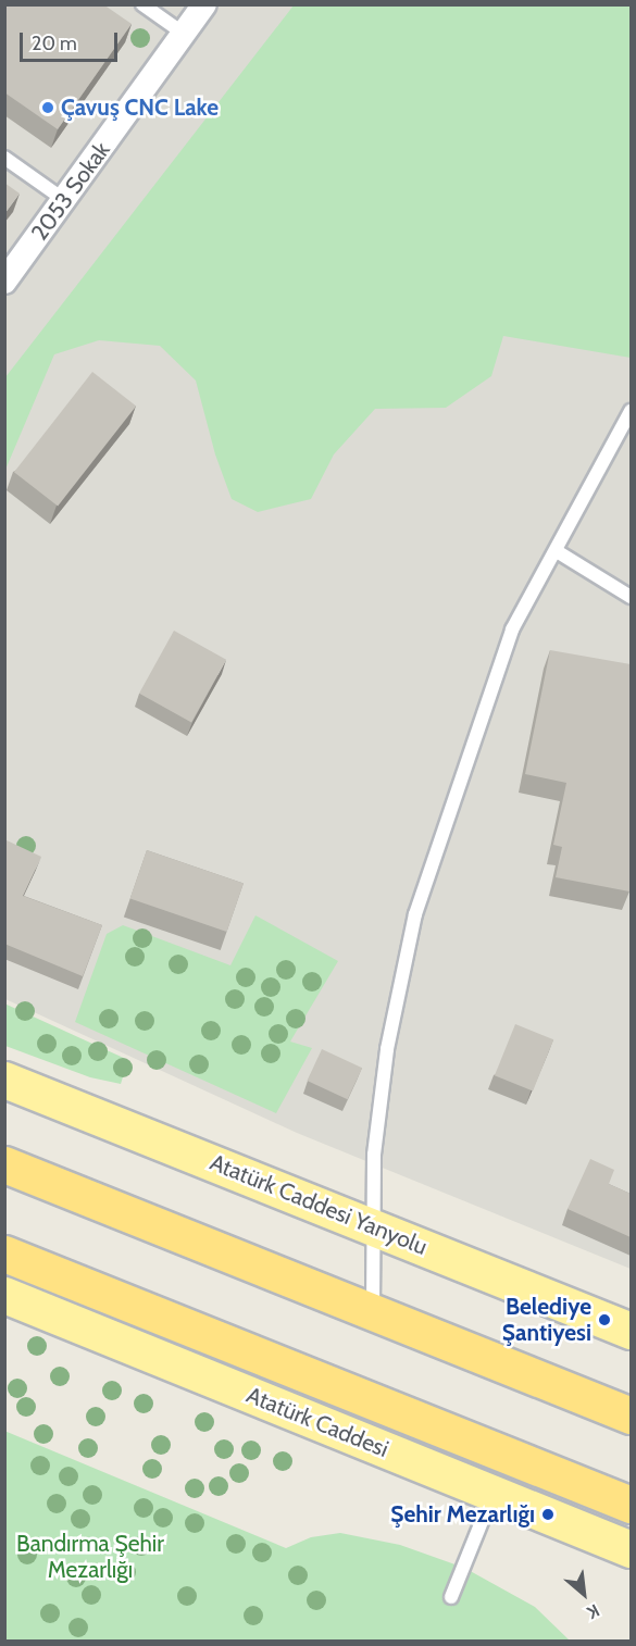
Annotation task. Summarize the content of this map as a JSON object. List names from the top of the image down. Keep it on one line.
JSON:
{"streets":{"highway":["Atatürk Caddesi"],"main road":["Atatürk Caddesi Yanyolu"],"street":["2053 Sokak"]},"parks":["Bandırma Şehir Mezarlığı"],"places":["Çavuş CNC Lake","Belediye Şantiyesi","Şehir Mezarlığı"],"scale_bar":"20 m","north":"bottom right"}
